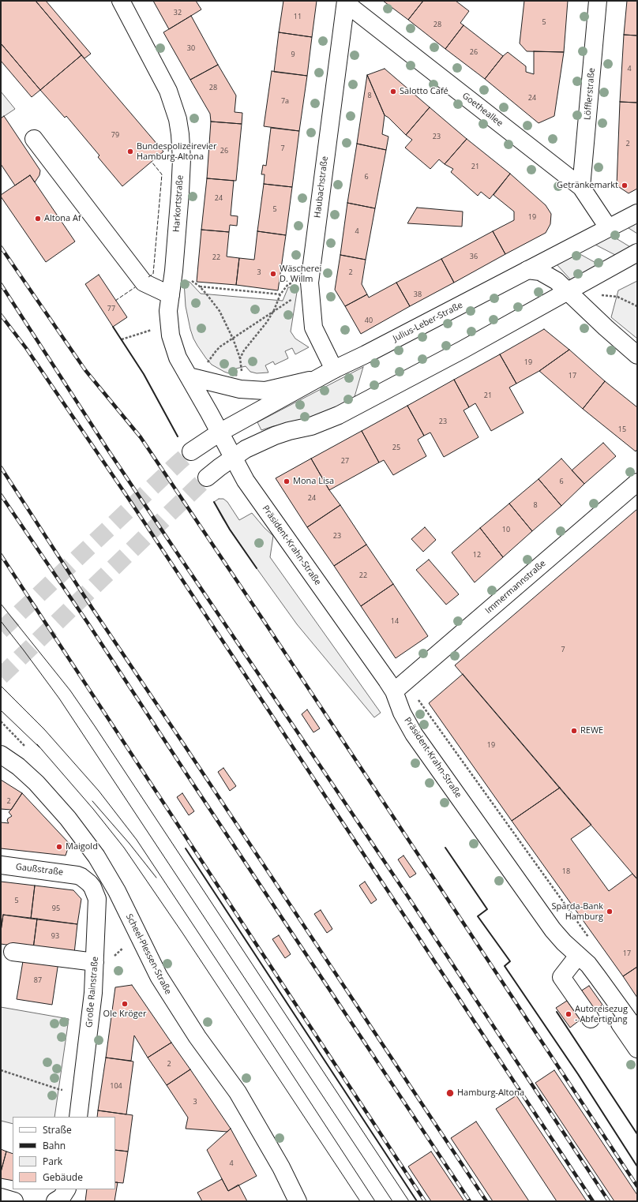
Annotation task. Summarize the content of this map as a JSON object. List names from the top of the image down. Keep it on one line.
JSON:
{"streets":{"street":["Löfflerstraße","Goetheallee","Haubachstraße","Harkortstraße","Julius-Leber-Straße","Präsident-Krahn-Straße","Immermannstraße","Gaußstraße","Scheel-Plessen-Straße","Große Rainstraße"]},"crossings":[["Löfflerstraße","Goetheallee"],["Goetheallee","Haubachstraße"],["Goetheallee","Julius-Leber-Straße"],["Haubachstraße","Julius-Leber-Straße"],["Harkortstraße","Julius-Leber-Straße"],["Harkortstraße","Präsident-Krahn-Straße"],["Julius-Leber-Straße","Präsident-Krahn-Straße"],["Präsident-Krahn-Straße","Immermannstraße"],["Gaußstraße","Große Rainstraße"]],"places":["Salotto Café","Bundespolizeirevier Hamburg-Altona","Getränkemarkt","Altona Af","Wäscherei D. Willm","Mona Lisa","REWE","Maigold","Sparda-Bank Hamburg","Ole Kröger","Autoreisezug - Abfertigung","Hamburg-Altona"],"house_numbers":["32","11","5","28","30","26","9","4","28","8","24","7a","79","23","2","7","26","21","6","24","5","19","4","36","22","3","2","38","77","40","19","17","21","23","15","25","27","6","24","8","10","23","12","22","14","7","19","2","18","5","95","93","17","87","2","104","3","4"],"legend":["Straße","Bahn","Park","Gebäude"]}
